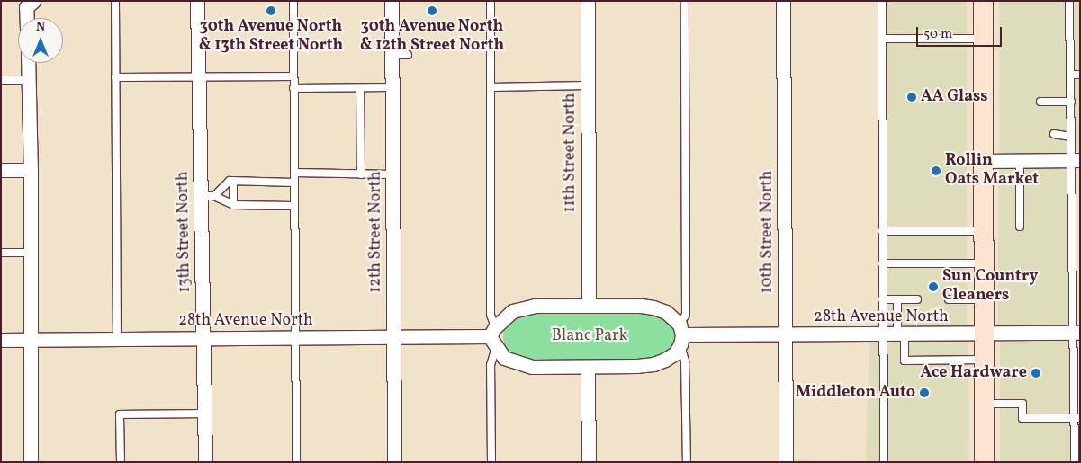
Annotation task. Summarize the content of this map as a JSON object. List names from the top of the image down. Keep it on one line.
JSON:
{"streets":{"street":["11th Street North","13th Street North","12th Street North","10th Street North","28th Avenue North"]},"crossings":[["13th Street North","28th Avenue North"],["12th Street North","28th Avenue North"],["10th Street North","28th Avenue North"]],"parks":["Blanc Park"],"places":["30th Avenue North & 13th Street North","30th Avenue North & 12th Street North","AA Glass","Rollin Oats Market","Sun Country Cleaners","Ace Hardware","Middleton Auto"],"scale_bar":"50 m","north":"top"}
